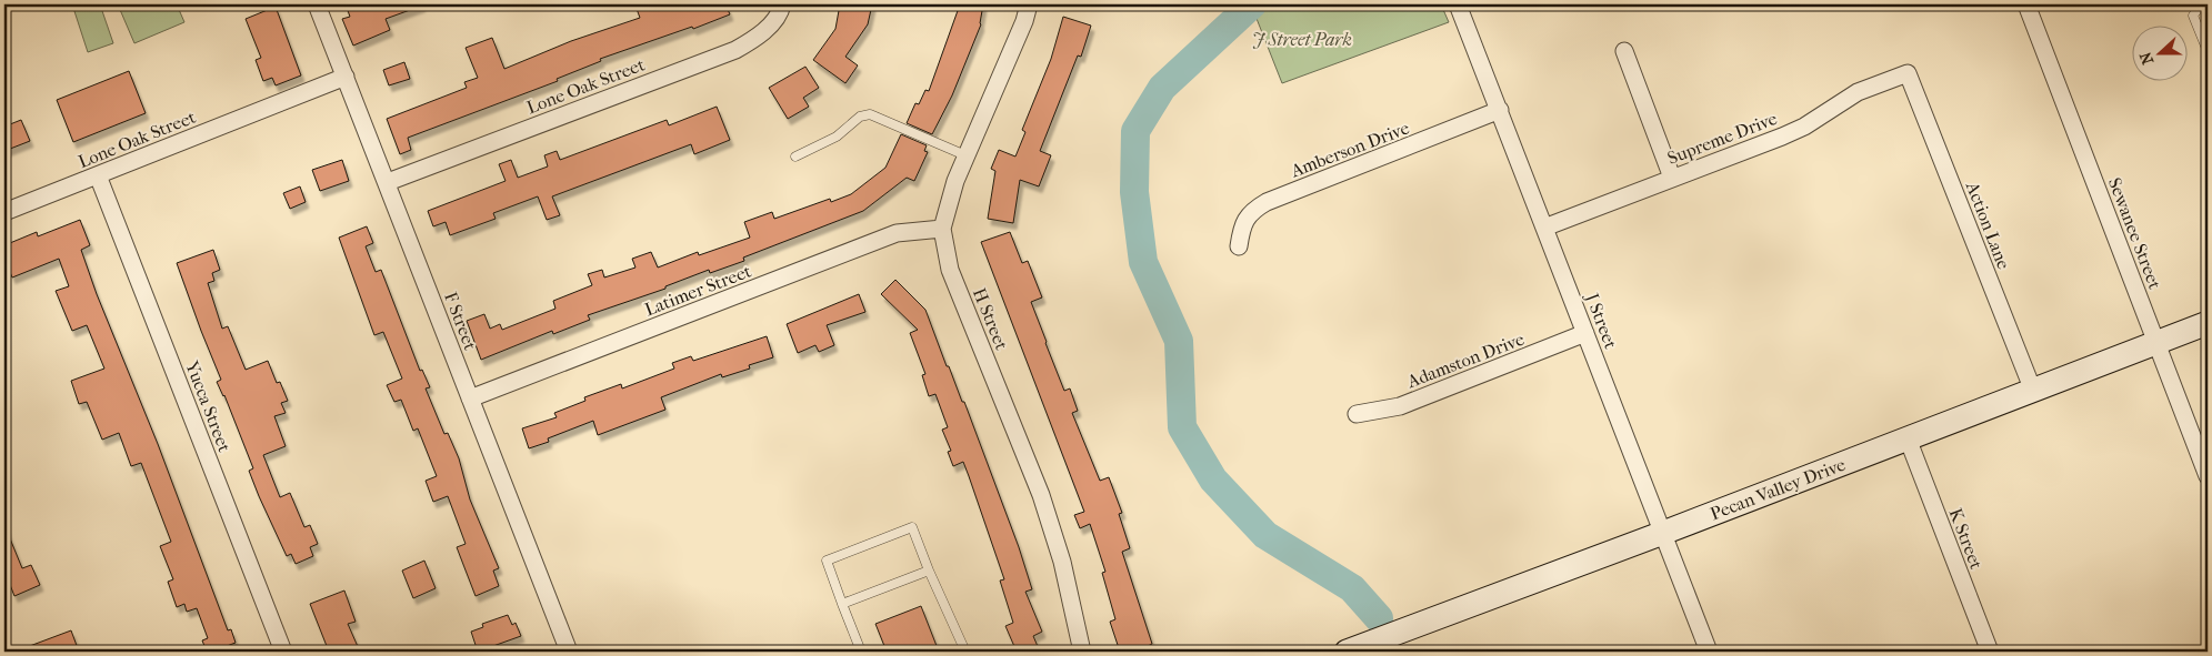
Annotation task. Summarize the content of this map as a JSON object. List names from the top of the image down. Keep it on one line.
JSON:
{"streets":{"main road":["Pecan Valley Drive"],"street":["Lone Oak Street","Supreme Drive","Amberson Drive","Action Lane","Sewanee Street","Latimer Street","H Street","F Street","J Street","Adamston Drive","Yucca Street","K Street"]},"crossings":[["Lone Oak Street","F Street"],["Lone Oak Street","Yucca Street"],["Supreme Drive","Action Lane"],["Supreme Drive","J Street"],["Amberson Drive","J Street"],["Action Lane","Pecan Valley Drive"],["Sewanee Street","Pecan Valley Drive"],["Latimer Street","H Street"],["Latimer Street","F Street"],["J Street","Adamston Drive"],["J Street","Pecan Valley Drive"],["Pecan Valley Drive","K Street"]],"parks":["J Street Park"],"north":"left"}
